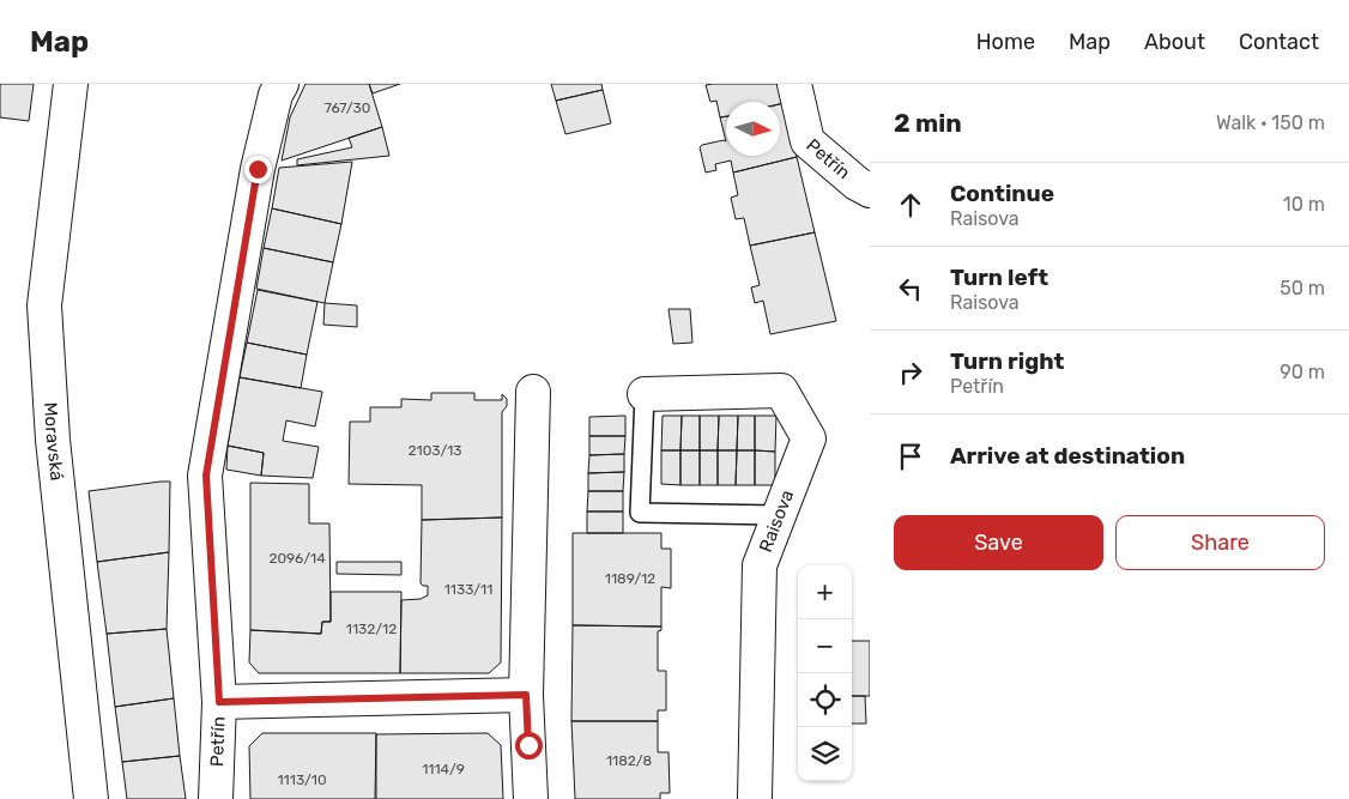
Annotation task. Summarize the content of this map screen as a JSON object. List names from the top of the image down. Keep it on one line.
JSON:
{"streets":{"street":["Petřín","Moravská","Raisova"]},"house_numbers":["767/30","2103/13","2096/14","1189/12","1133/11","1132/12","1182/8","1114/9","1113/10"],"north":"right","page":{"header":"Map","nav":["Home","Map","About","Contact"],"heading":["2 min","Walk · 150 m"],"list":[["Continue","Raisova","10 m"],["Turn left","Raisova","50 m"],["Turn right","Petřín","90 m"],"Arrive at destination"],"buttons":["Save","Share"],"map_buttons":["+","−"]}}
